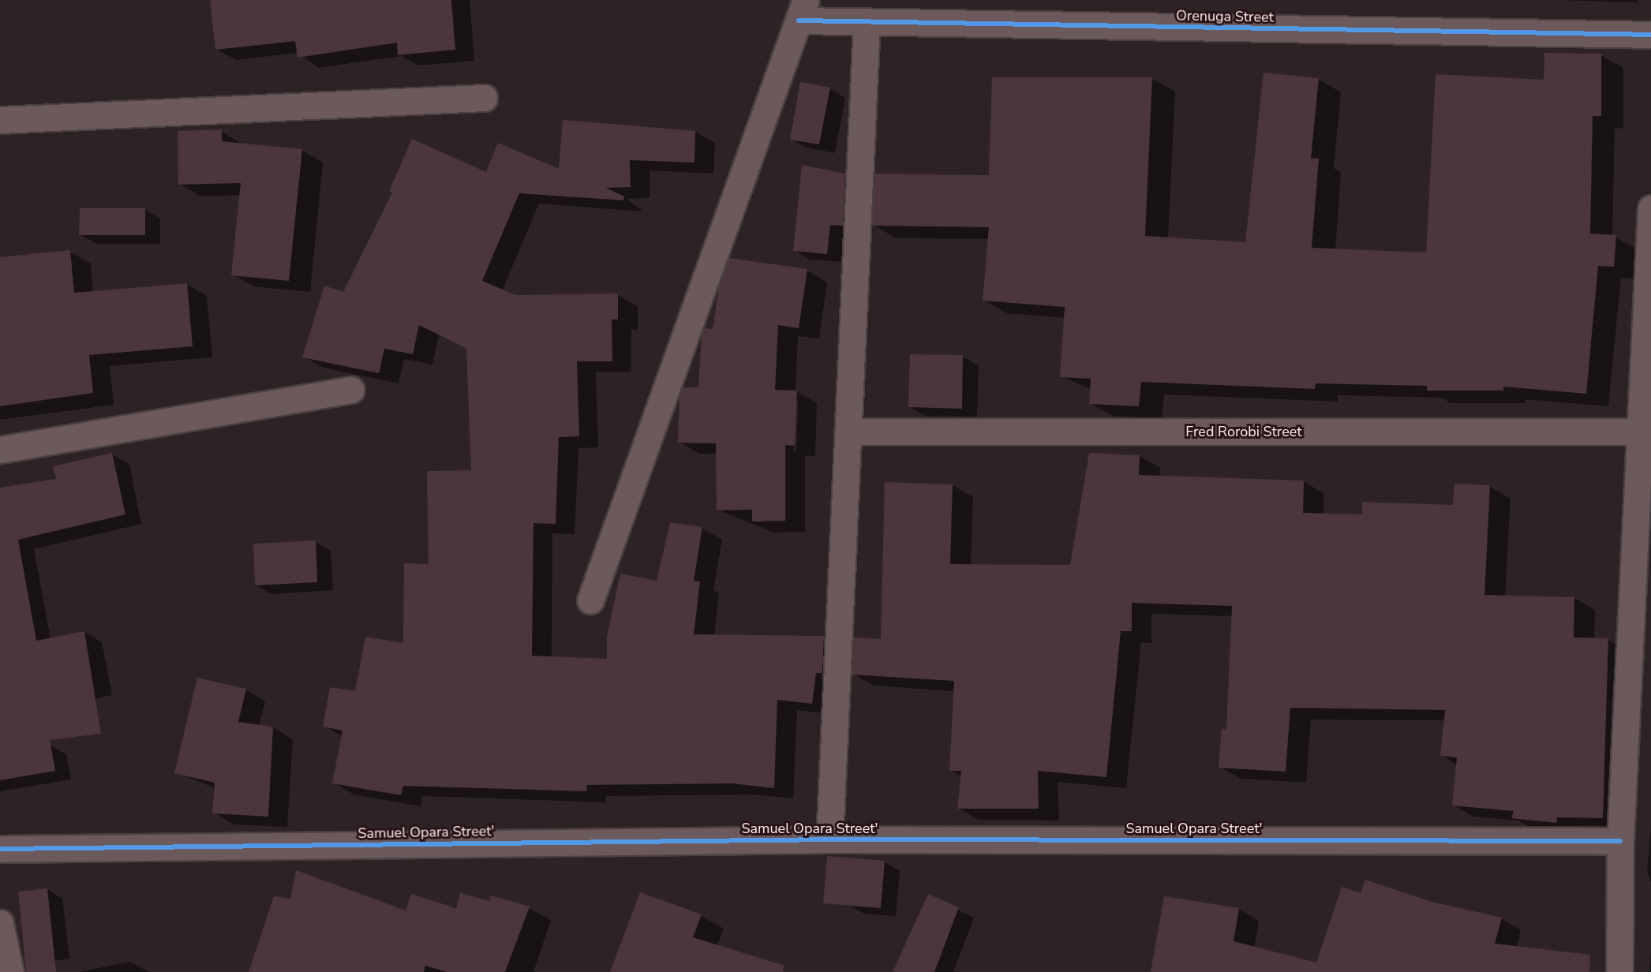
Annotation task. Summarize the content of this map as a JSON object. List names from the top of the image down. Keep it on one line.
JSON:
{"streets":{"street":["Orenuga Street","Fred Rorobi Street","Samuel Opara Street'"]}}
